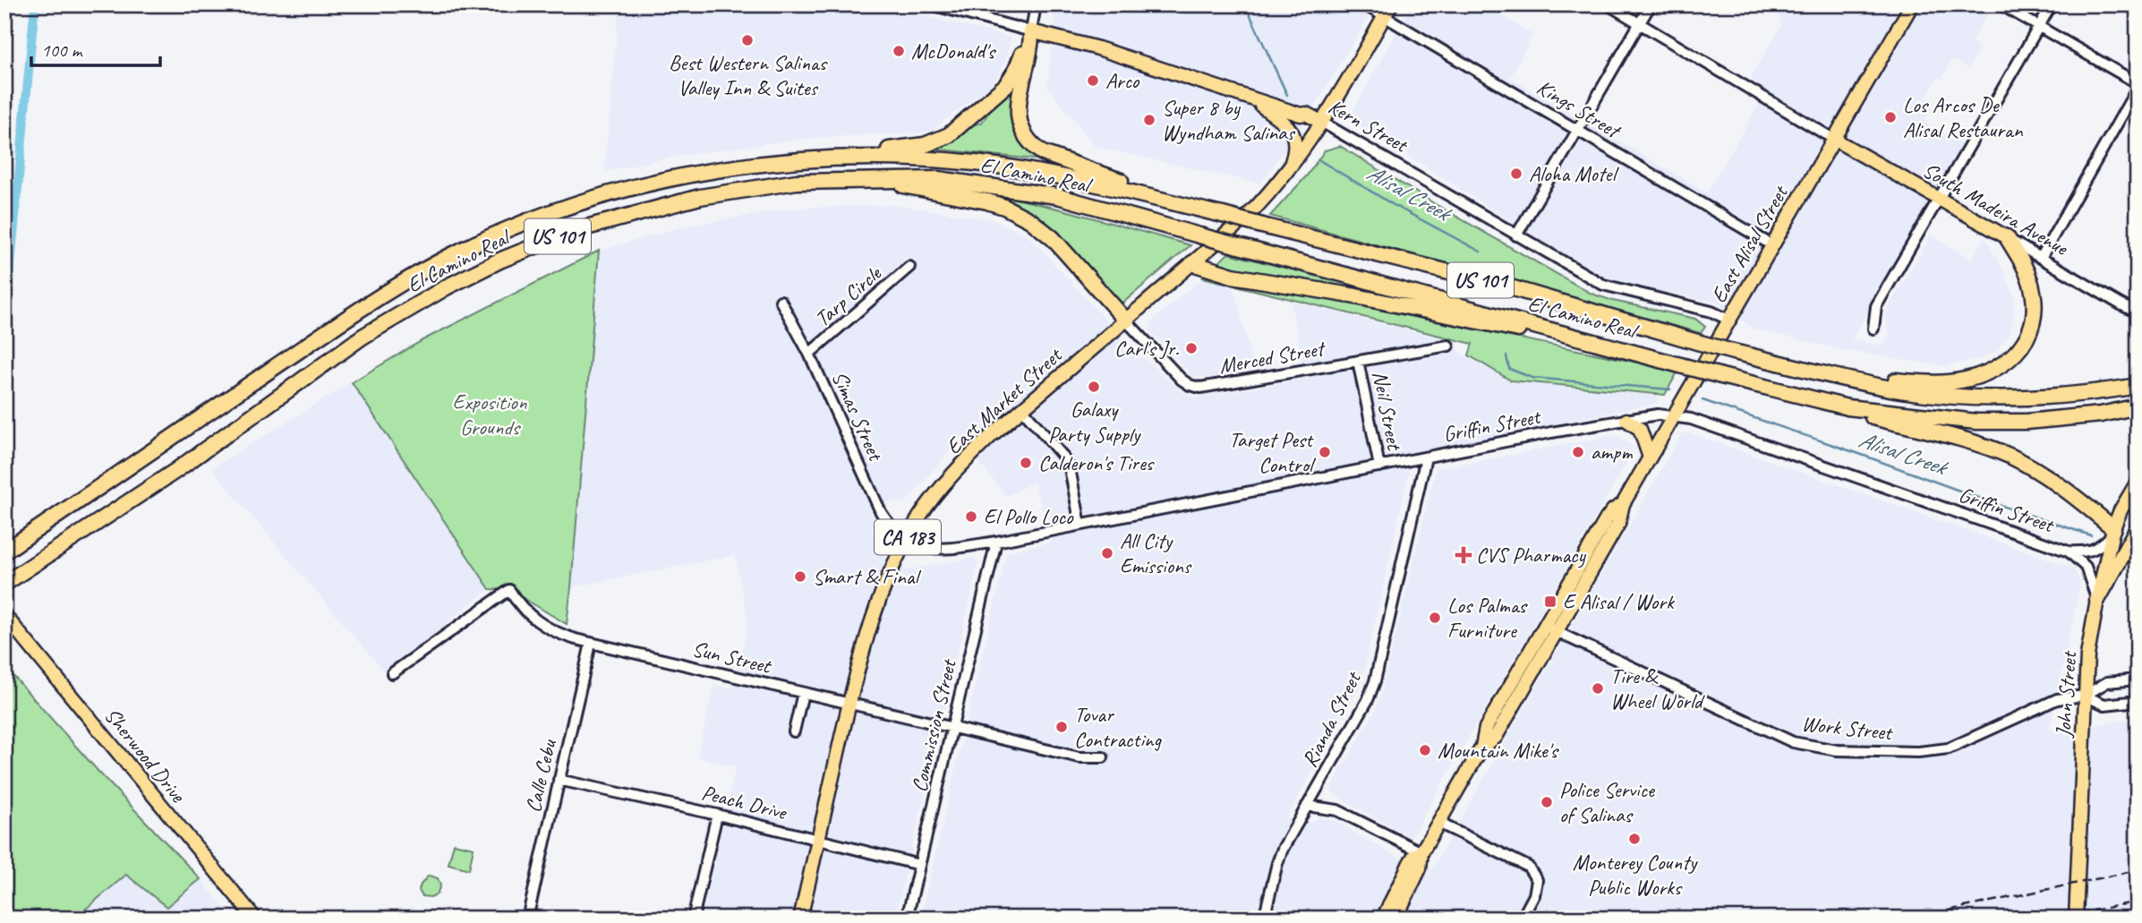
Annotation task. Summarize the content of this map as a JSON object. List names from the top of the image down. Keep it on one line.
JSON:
{"streets":{"highway":["El Camino Real","US 101"],"main road":["Kern Street","South Madeira Avenue","East Alisal Street","East Market Street","CA 183","John Street","Sherwood Drive"],"street":["Kings Street","Tarp Circle","Merced Street","Neil Street","Simas Street","Griffin Street","Sun Street","Rianda Street","Commission Street","Work Street","Calle Cebu","Peach Drive"]},"crossings":[["Kings Street","East Alisal Street"],["Kings Street","East Market Street"],["Kern Street","East Alisal Street"],["Kern Street","East Market Street"],["South Madeira Avenue","East Alisal Street"],["East Alisal Street","Griffin Street"],["East Alisal Street","Work Street"],["Tarp Circle","Simas Street"],["Merced Street","East Market Street"],["Merced Street","Neil Street"],["East Market Street","Simas Street"],["East Market Street","Griffin Street"],["East Market Street","Sun Street"],["East Market Street","Peach Drive"],["Neil Street","Griffin Street"],["Simas Street","Griffin Street"],["Griffin Street","John Street"],["Griffin Street","Rianda Street"],["Griffin Street","Commission Street"],["Sun Street","Commission Street"],["Sun Street","Calle Cebu"],["John Street","Work Street"],["Commission Street","Peach Drive"],["Calle Cebu","Peach Drive"]],"water":["Alisal Creek"],"parks":["Exposition Grounds"],"places":{"other":["Best Western Salinas Valley Inn & Suites","McDonald's","Arco","Los Arcos De Alisal Restauran","Super 8 by Wyndham Salinas","Aloha Motel","Carl's Jr.","Galaxy Party Supply","Target Pest Control","ampm","Calderon's Tires","El Pollo Loco","All City Emissions","Smart & Final","Los Palmas Furniture","Tire & Wheel World","Tovar Contracting","Mountain Mike's","Police Service of Salinas","Monterey County Public Works"],"health":["CVS Pharmacy"],"transit":["E Alisal / Work"]},"scale_bar":"100 m"}
